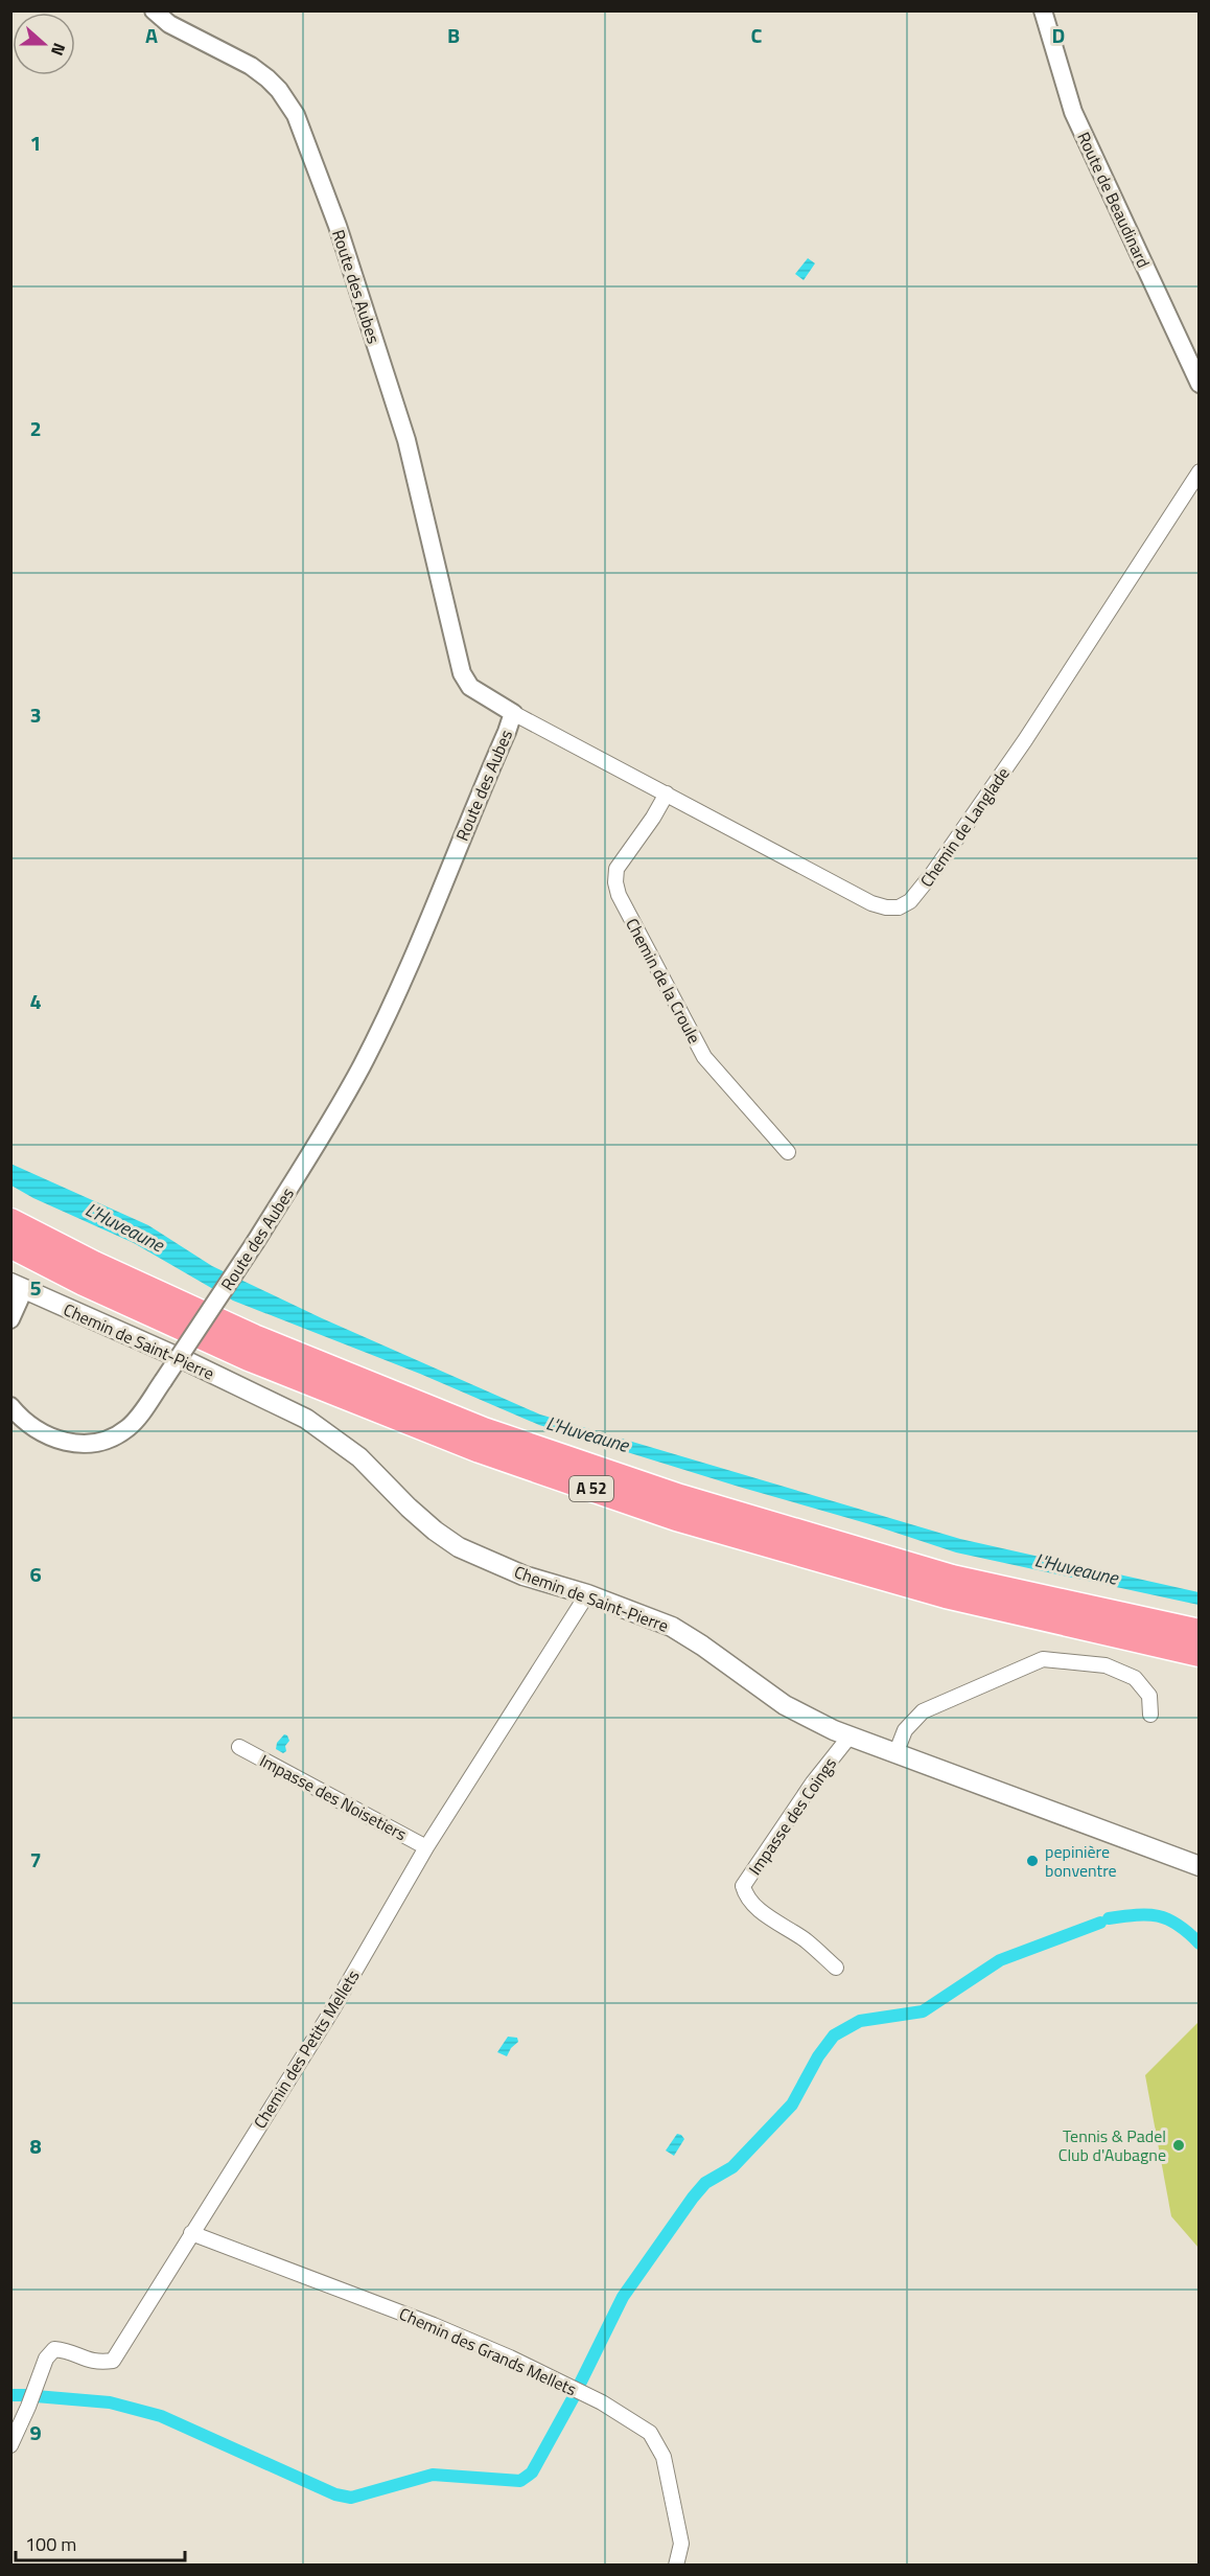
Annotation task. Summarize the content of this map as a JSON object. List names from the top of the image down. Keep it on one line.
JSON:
{"streets":{"highway":["A 52"],"main road":["Chemin de Saint-Pierre"],"street":["Route de Beaudinard","Route des Aubes","Chemin de Langlade","Chemin de la Croule","Impasse des Noisetiers","Impasse des Coings","Chemin des Petits Mellets","Chemin des Grands Mellets"]},"crossings":[["Route des Aubes","Chemin de Langlade"],["Chemin de Langlade","Chemin de la Croule"],["Chemin de Saint-Pierre","Impasse des Coings"],["Chemin de Saint-Pierre","Chemin des Petits Mellets"],["Impasse des Noisetiers","Chemin des Petits Mellets"],["Chemin des Petits Mellets","Chemin des Grands Mellets"]],"water":["L'Huveaune"],"places":["pepinière bonventre","Tennis & Padel Club d'Aubagne"],"scale_bar":"100 m","north":"right","grid":{"columns":["A","B","C","D"],"rows":["1","2","3","4","5","6","7","8","9"]}}
